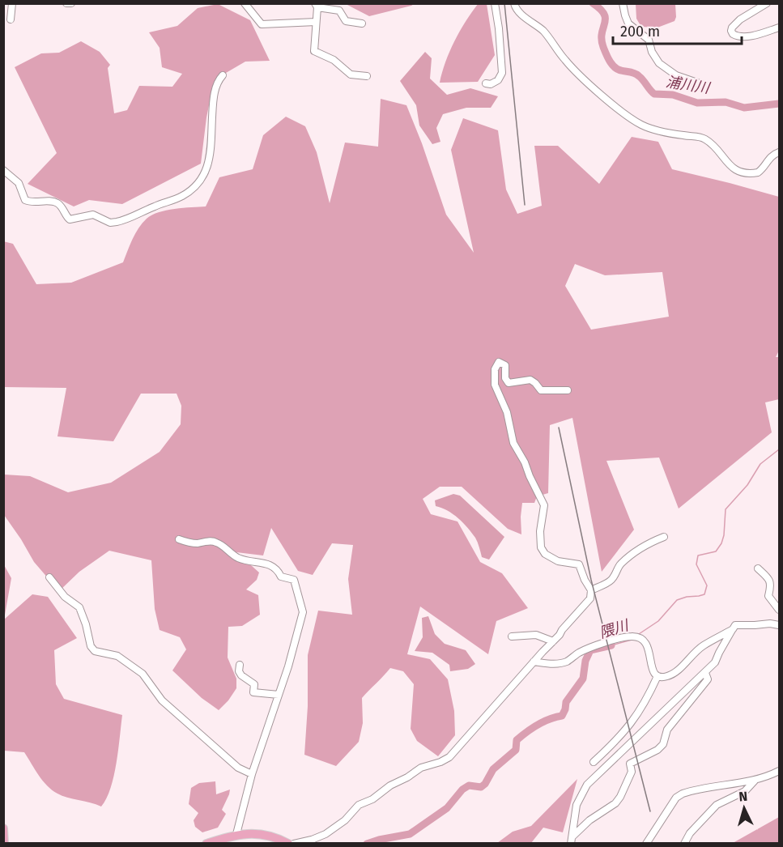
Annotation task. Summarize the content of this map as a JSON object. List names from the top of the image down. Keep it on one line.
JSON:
{"water":["浦川川","隈川"],"scale_bar":"200 m","north":"top"}
